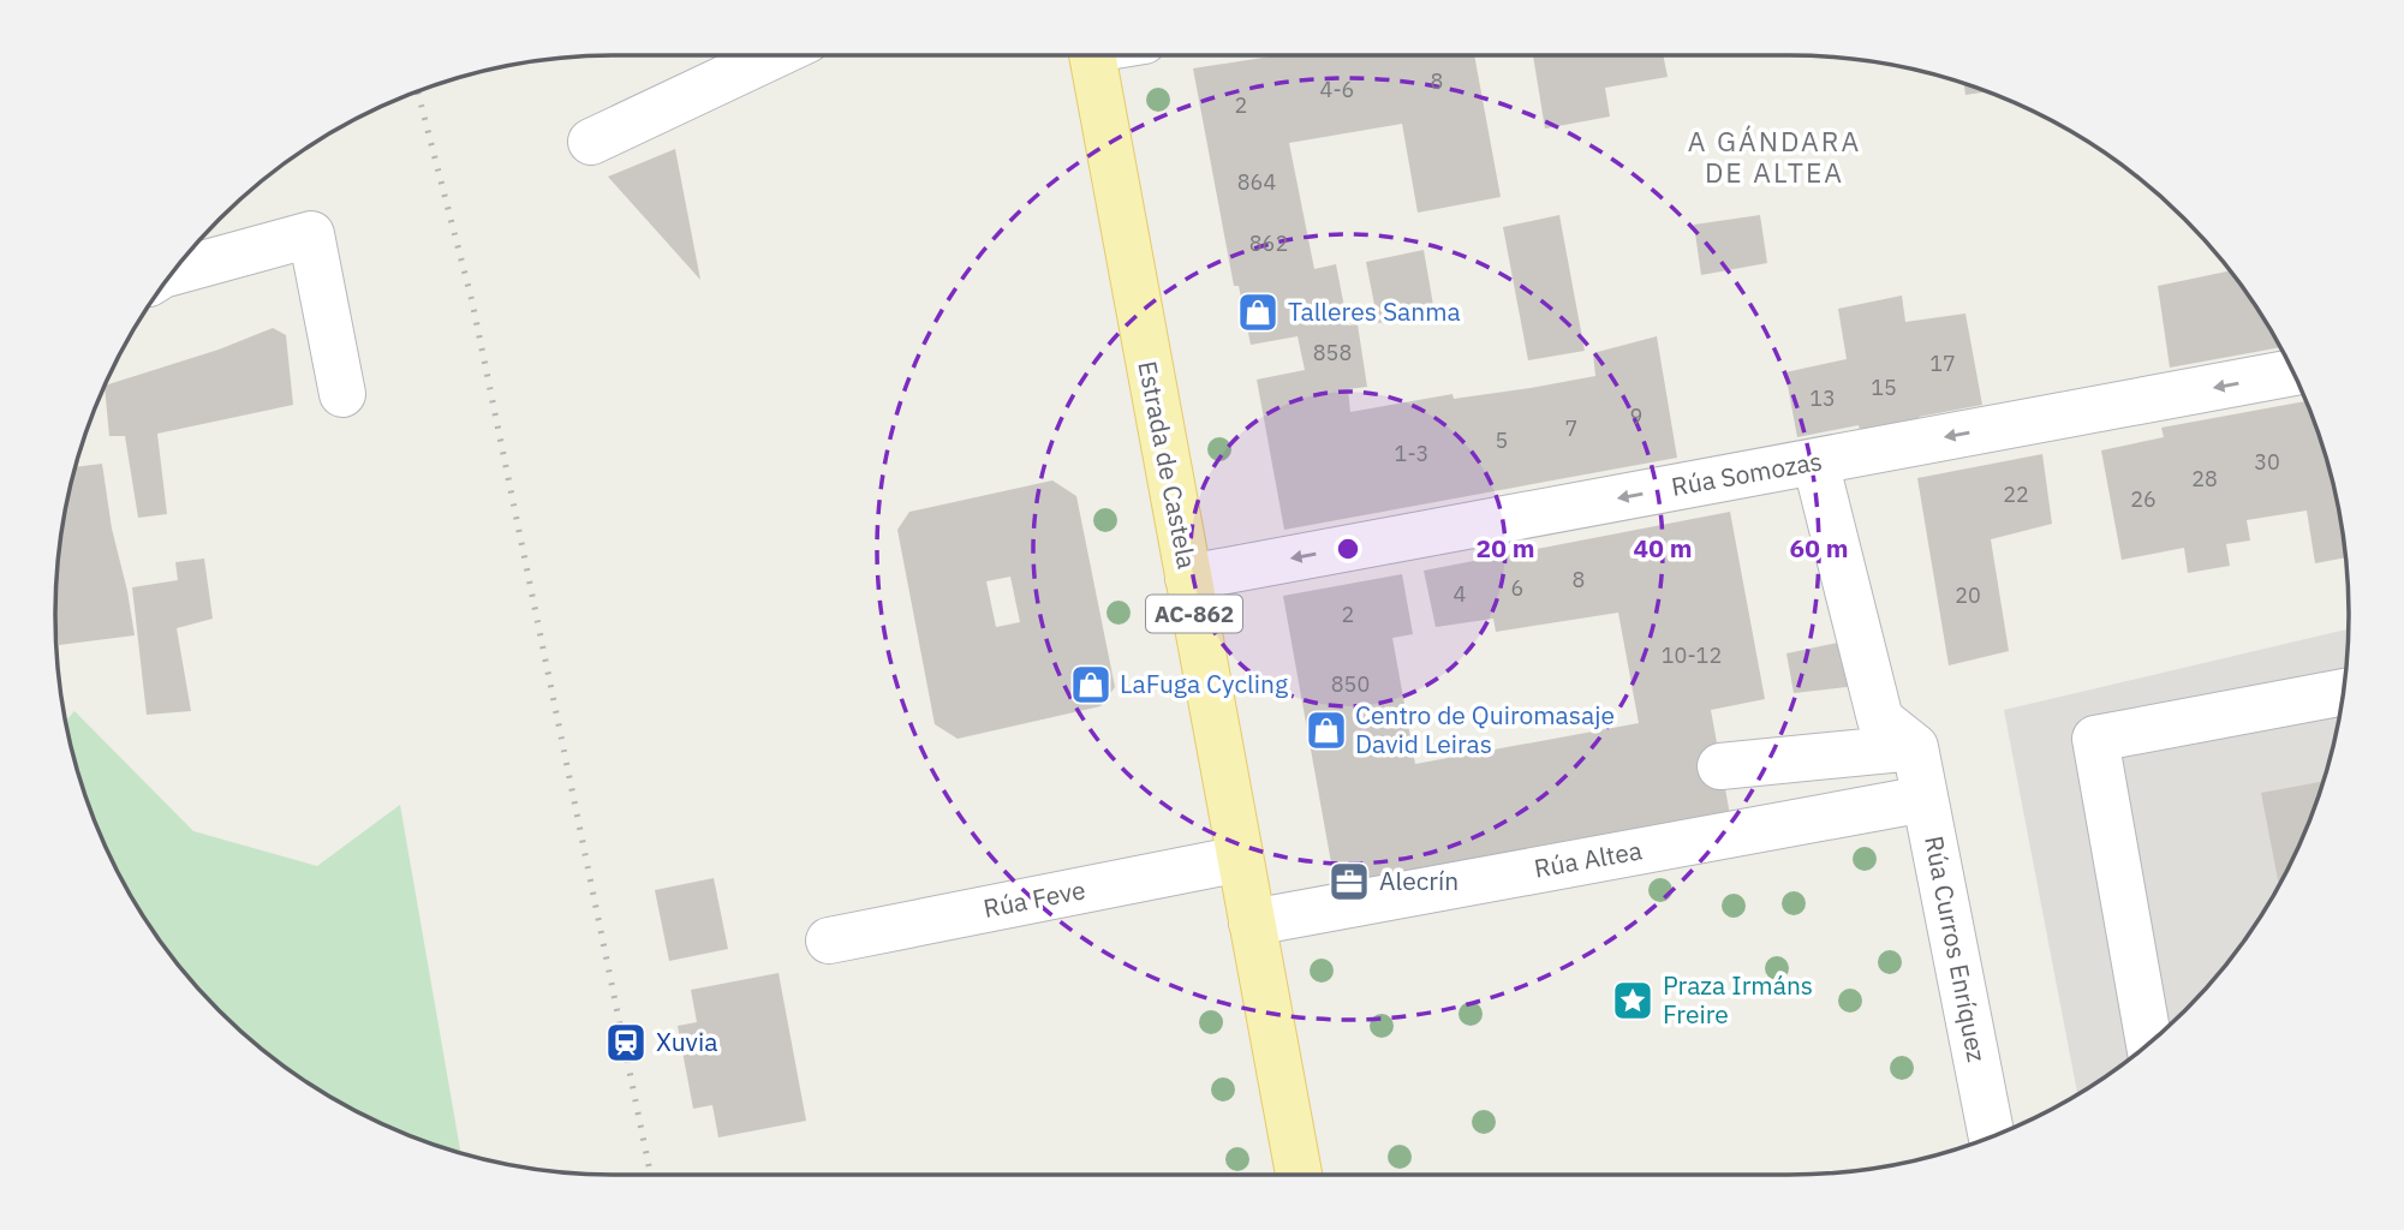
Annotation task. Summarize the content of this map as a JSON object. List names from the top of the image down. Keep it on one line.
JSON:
{"streets":{"main road":["Estrada de Castela","AC-862"],"street":["Rúa Somozas","Rúa Altea","Rúa Feve","Rúa Curros Enríquez"]},"crossings":[["Estrada de Castela","Rúa Somozas"],["Estrada de Castela","Rúa Altea"],["Estrada de Castela","Rúa Feve"],["Rúa Altea","Rúa Curros Enríquez"]],"one_way":["Rúa Somozas"],"districts":["A GÁNDARA DE ALTEA"],"places":{"shop":["Talleres Sanma","LaFuga Cycling","Centro de Quiromasaje David Leiras"],"office":["Alecrín"],"place":["Praza Irmáns Freire"],"station":["Xuvia"]},"house_numbers":["8","4-6","2","864","862","858","17","15","13","9","7","5","1-3","30","28","22","26","8","6","4","20","2","10-12","850"],"rings":["20 m","40 m","60 m"]}
